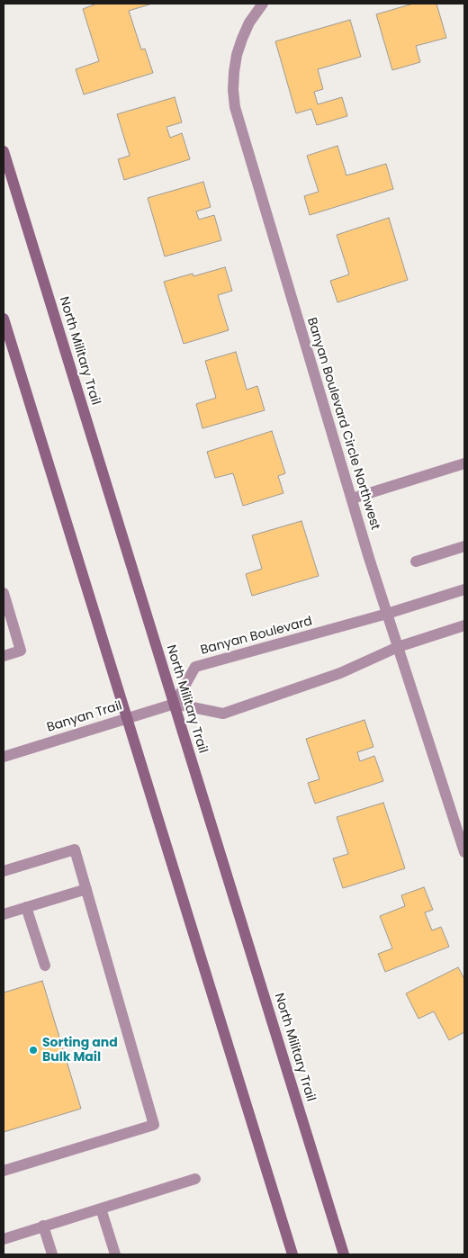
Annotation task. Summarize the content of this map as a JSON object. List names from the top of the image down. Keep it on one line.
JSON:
{"streets":{"main road":["North Military Trail"],"street":["Banyan Boulevard Circle Northwest","Banyan Boulevard","Banyan Trail"]},"crossings":[["North Military Trail","Banyan Boulevard"],["North Military Trail","Banyan Trail"],["Banyan Boulevard Circle Northwest","Banyan Boulevard"],["Banyan Boulevard","Banyan Trail"]],"places":["Sorting and Bulk Mail"]}
